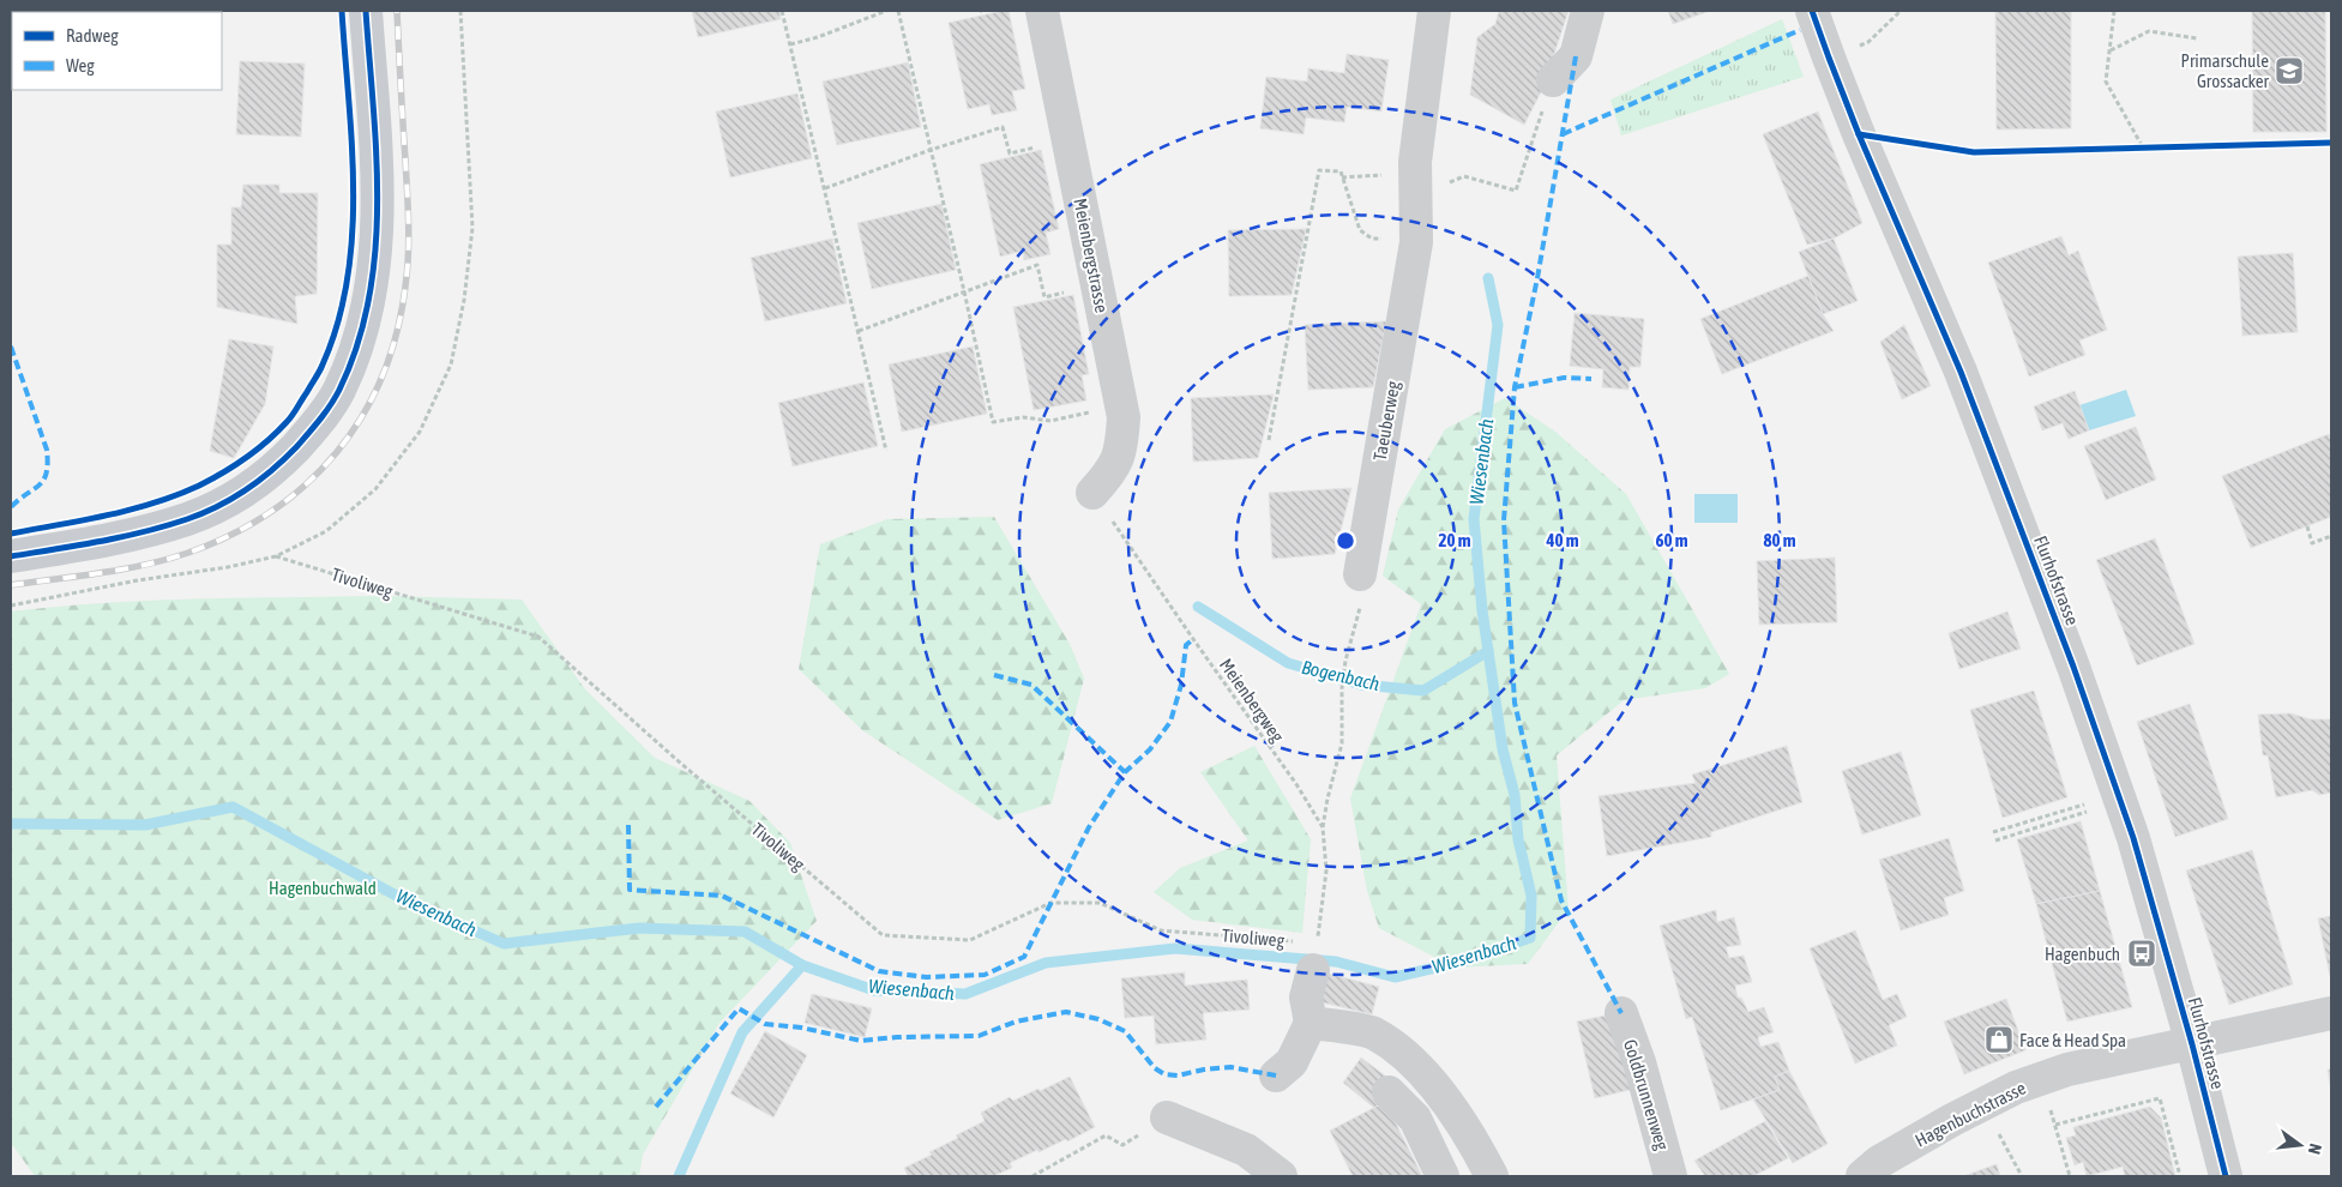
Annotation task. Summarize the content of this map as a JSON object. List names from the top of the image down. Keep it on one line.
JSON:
{"streets":{"street":["Meienbergstrasse","Taeuberweg","Flurhofstrasse","Goldbrunnenweg","Hagenbuchstrasse"],"path":["Tivoliweg","Meienbergweg"]},"crossings":[["Meienbergstrasse","Meienbergweg"],["Flurhofstrasse","Hagenbuchstrasse"]],"water":["Wiesenbach","Bogenbach"],"parks":["Hagenbuchwald"],"places":{"school or university":["Primarschule Grossacker"],"bus stop":["Hagenbuch"],"shop":["Face & Head Spa"]},"legend":["Radweg","Weg"],"north":"right","rings":["20 m","40 m","60 m","80 m"]}
